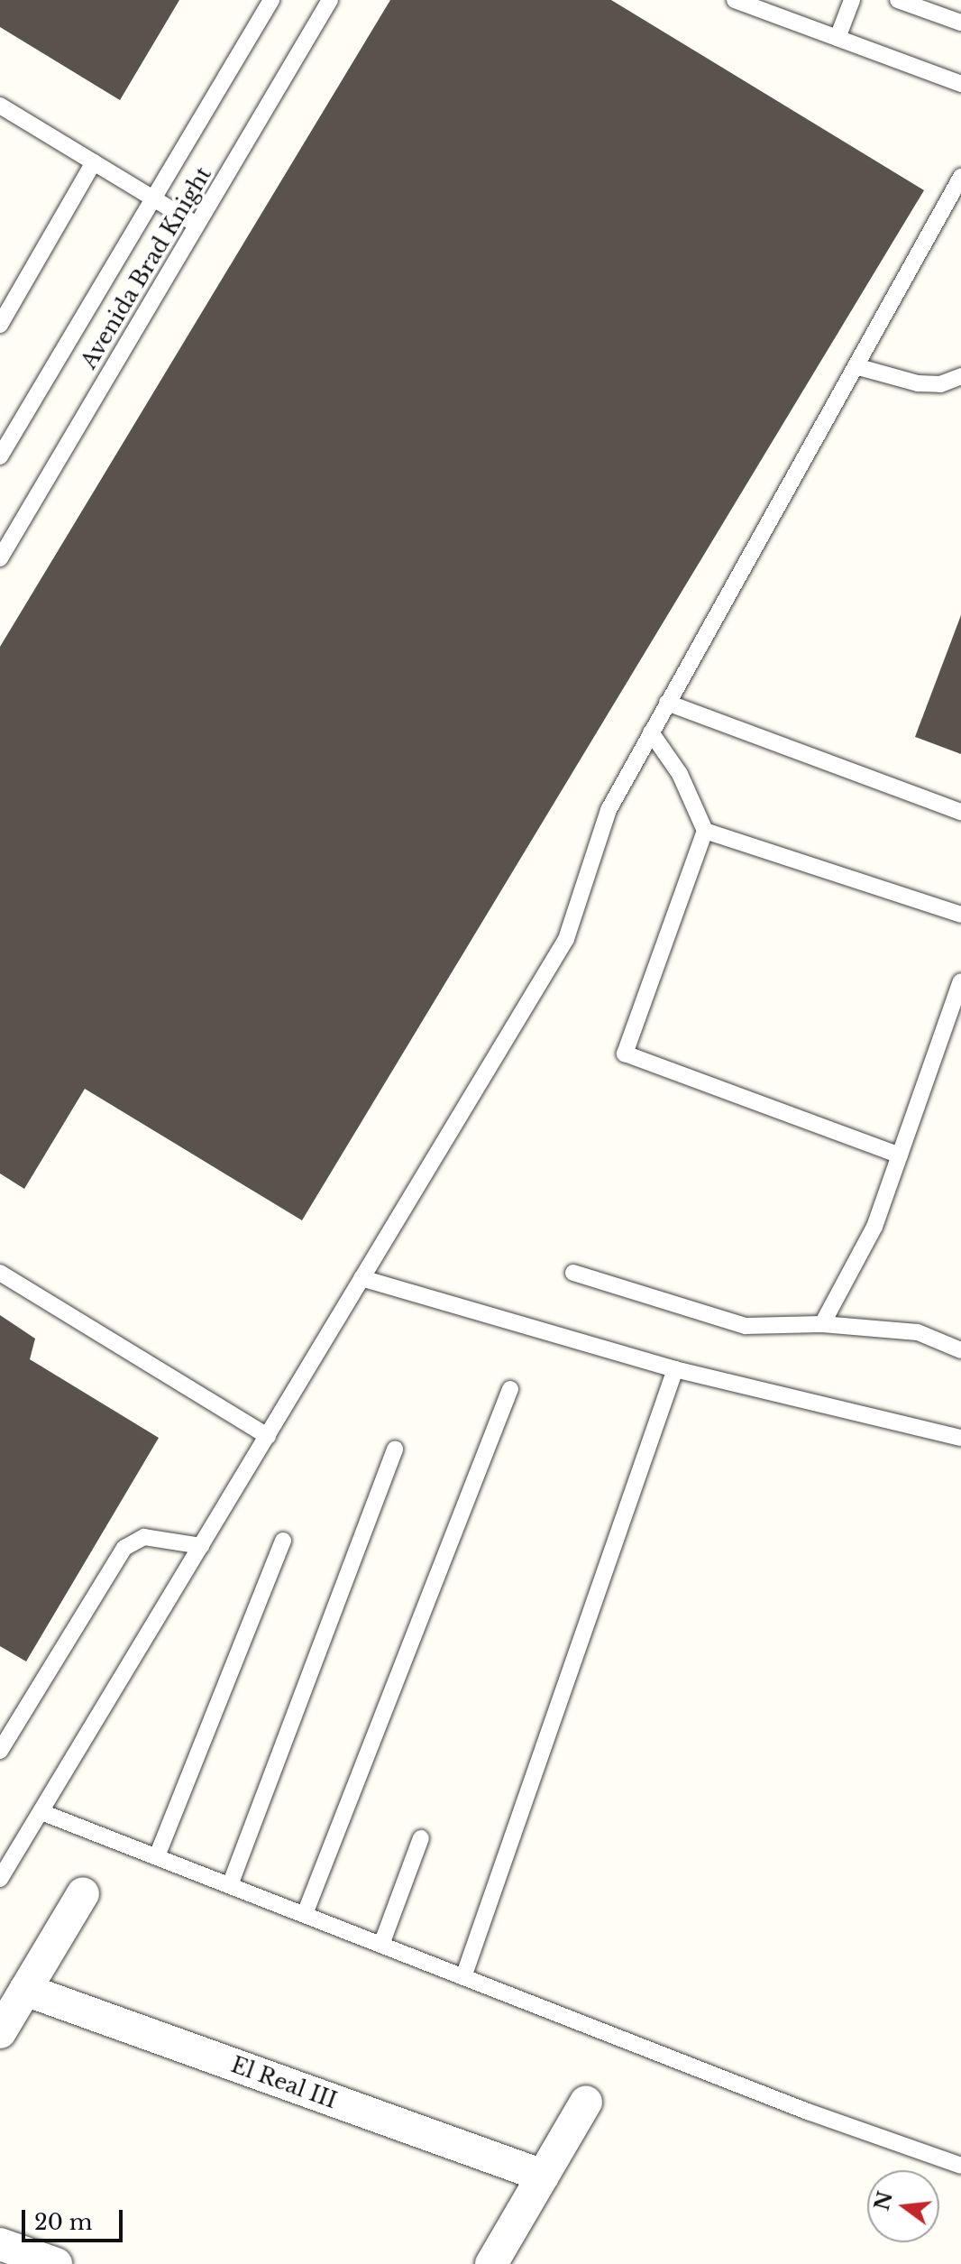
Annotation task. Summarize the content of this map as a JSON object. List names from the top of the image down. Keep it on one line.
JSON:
{"streets":{"street":["El Real III"],"lane":["Avenida Brad Knight"]},"scale_bar":"20 m","north":"left"}
